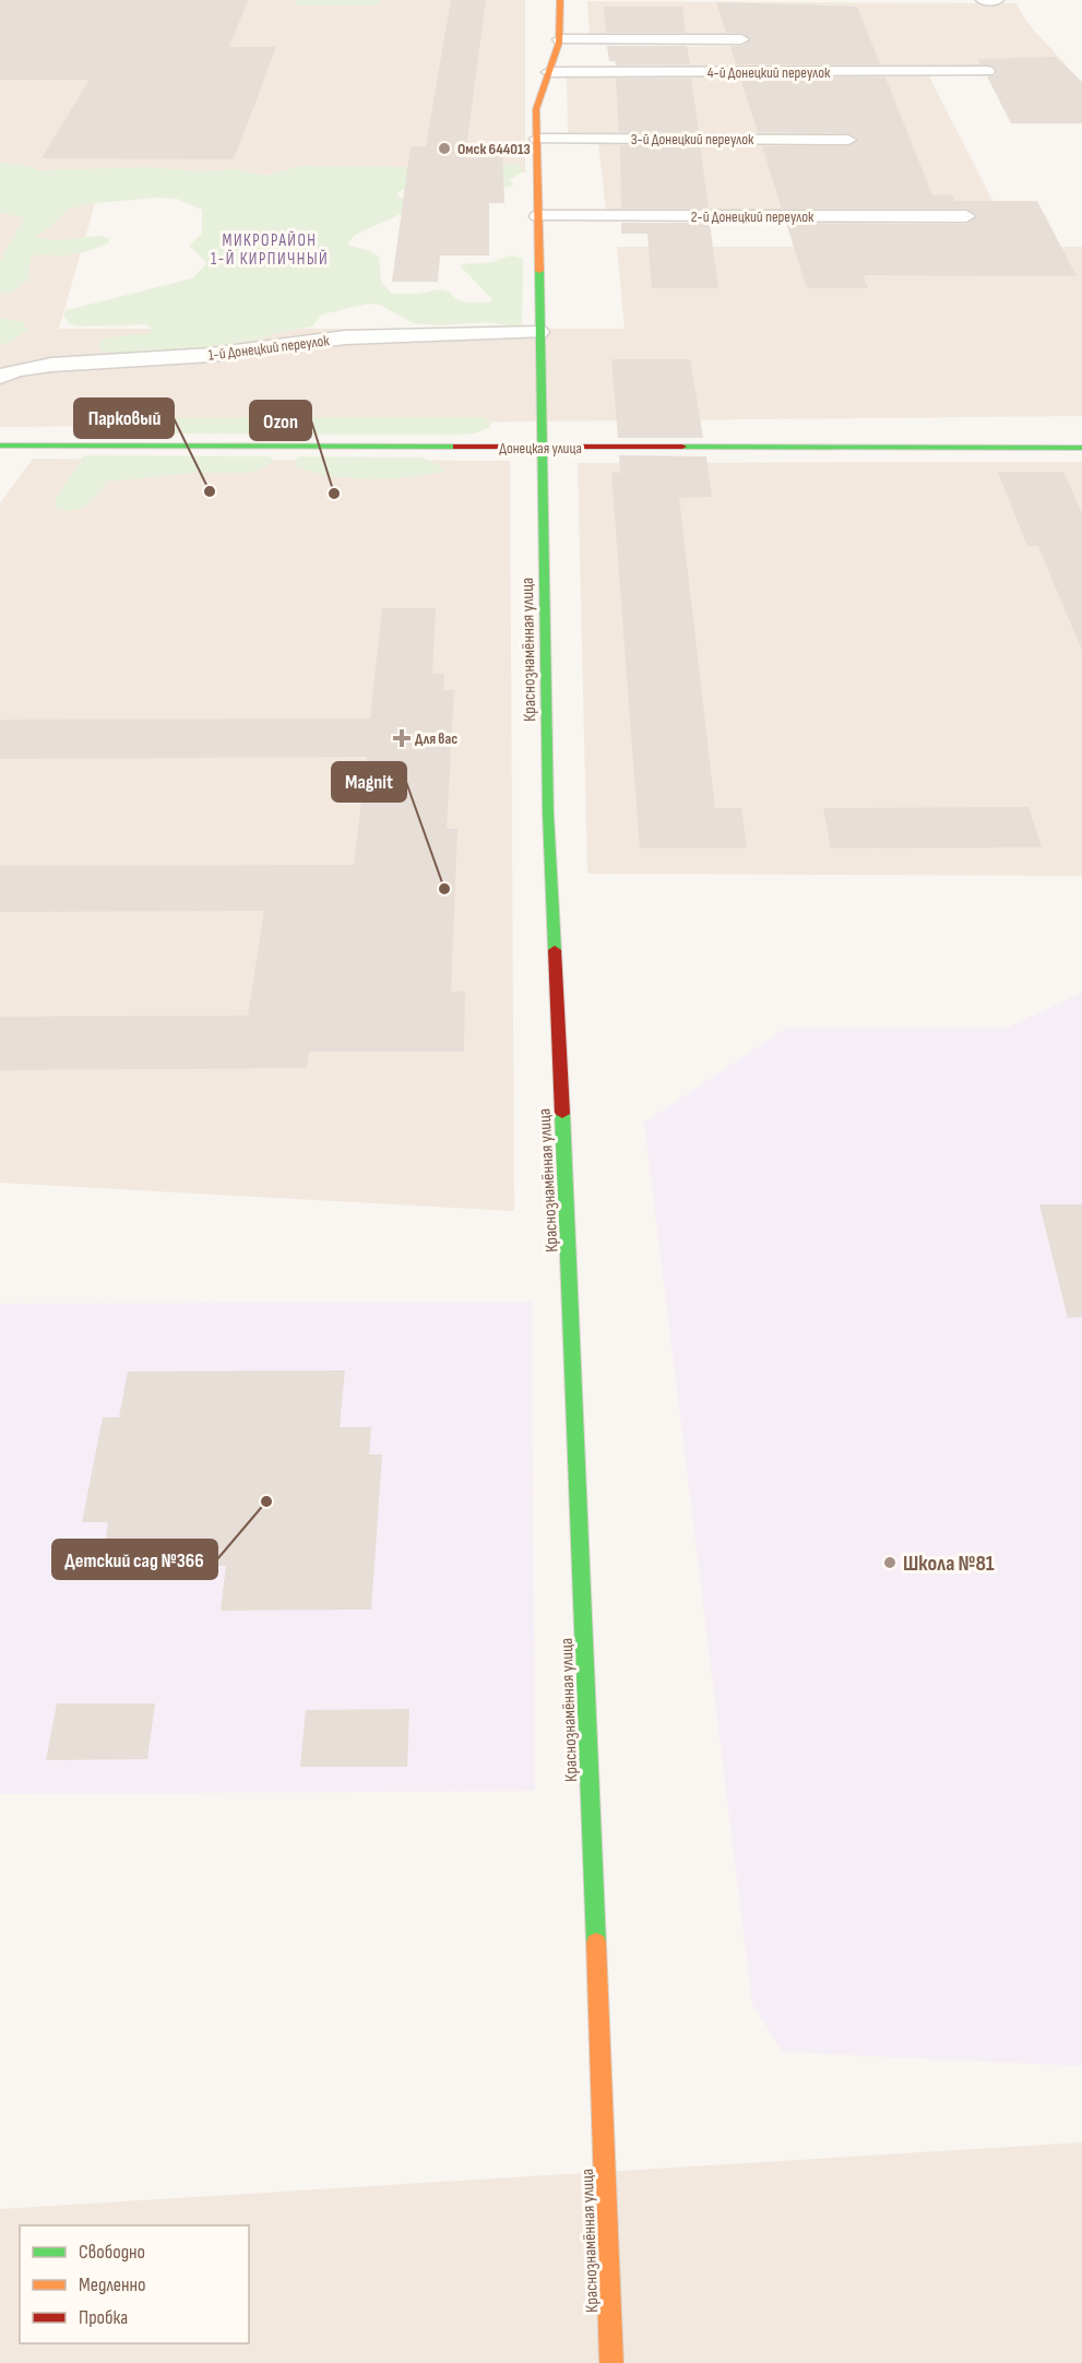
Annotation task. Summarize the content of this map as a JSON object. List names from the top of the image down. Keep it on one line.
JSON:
{"streets":{"street":["4-й Донецкий переулок","3-й Донецкий переулок","2-й Донецкий переулок","1-й Донецкий переулок","Донецкая улица","Краснознамённая улица"]},"crossings":[["4-й Донецкий переулок","Краснознамённая улица"],["3-й Донецкий переулок","Краснознамённая улица"],["2-й Донецкий переулок","Краснознамённая улица"],["1-й Донецкий переулок","Краснознамённая улица"],["Донецкая улица","Краснознамённая улица"]],"districts":["МИКРОРАЙОН 1-Й КИРПИЧНЫЙ"],"places":{"other":["Омск 644013","Парковый","Ozon","Magnit","Детский сад №366","Школа №81"],"health":["Для вас"]},"legend":["Свободно","Медленно","Пробка"]}
